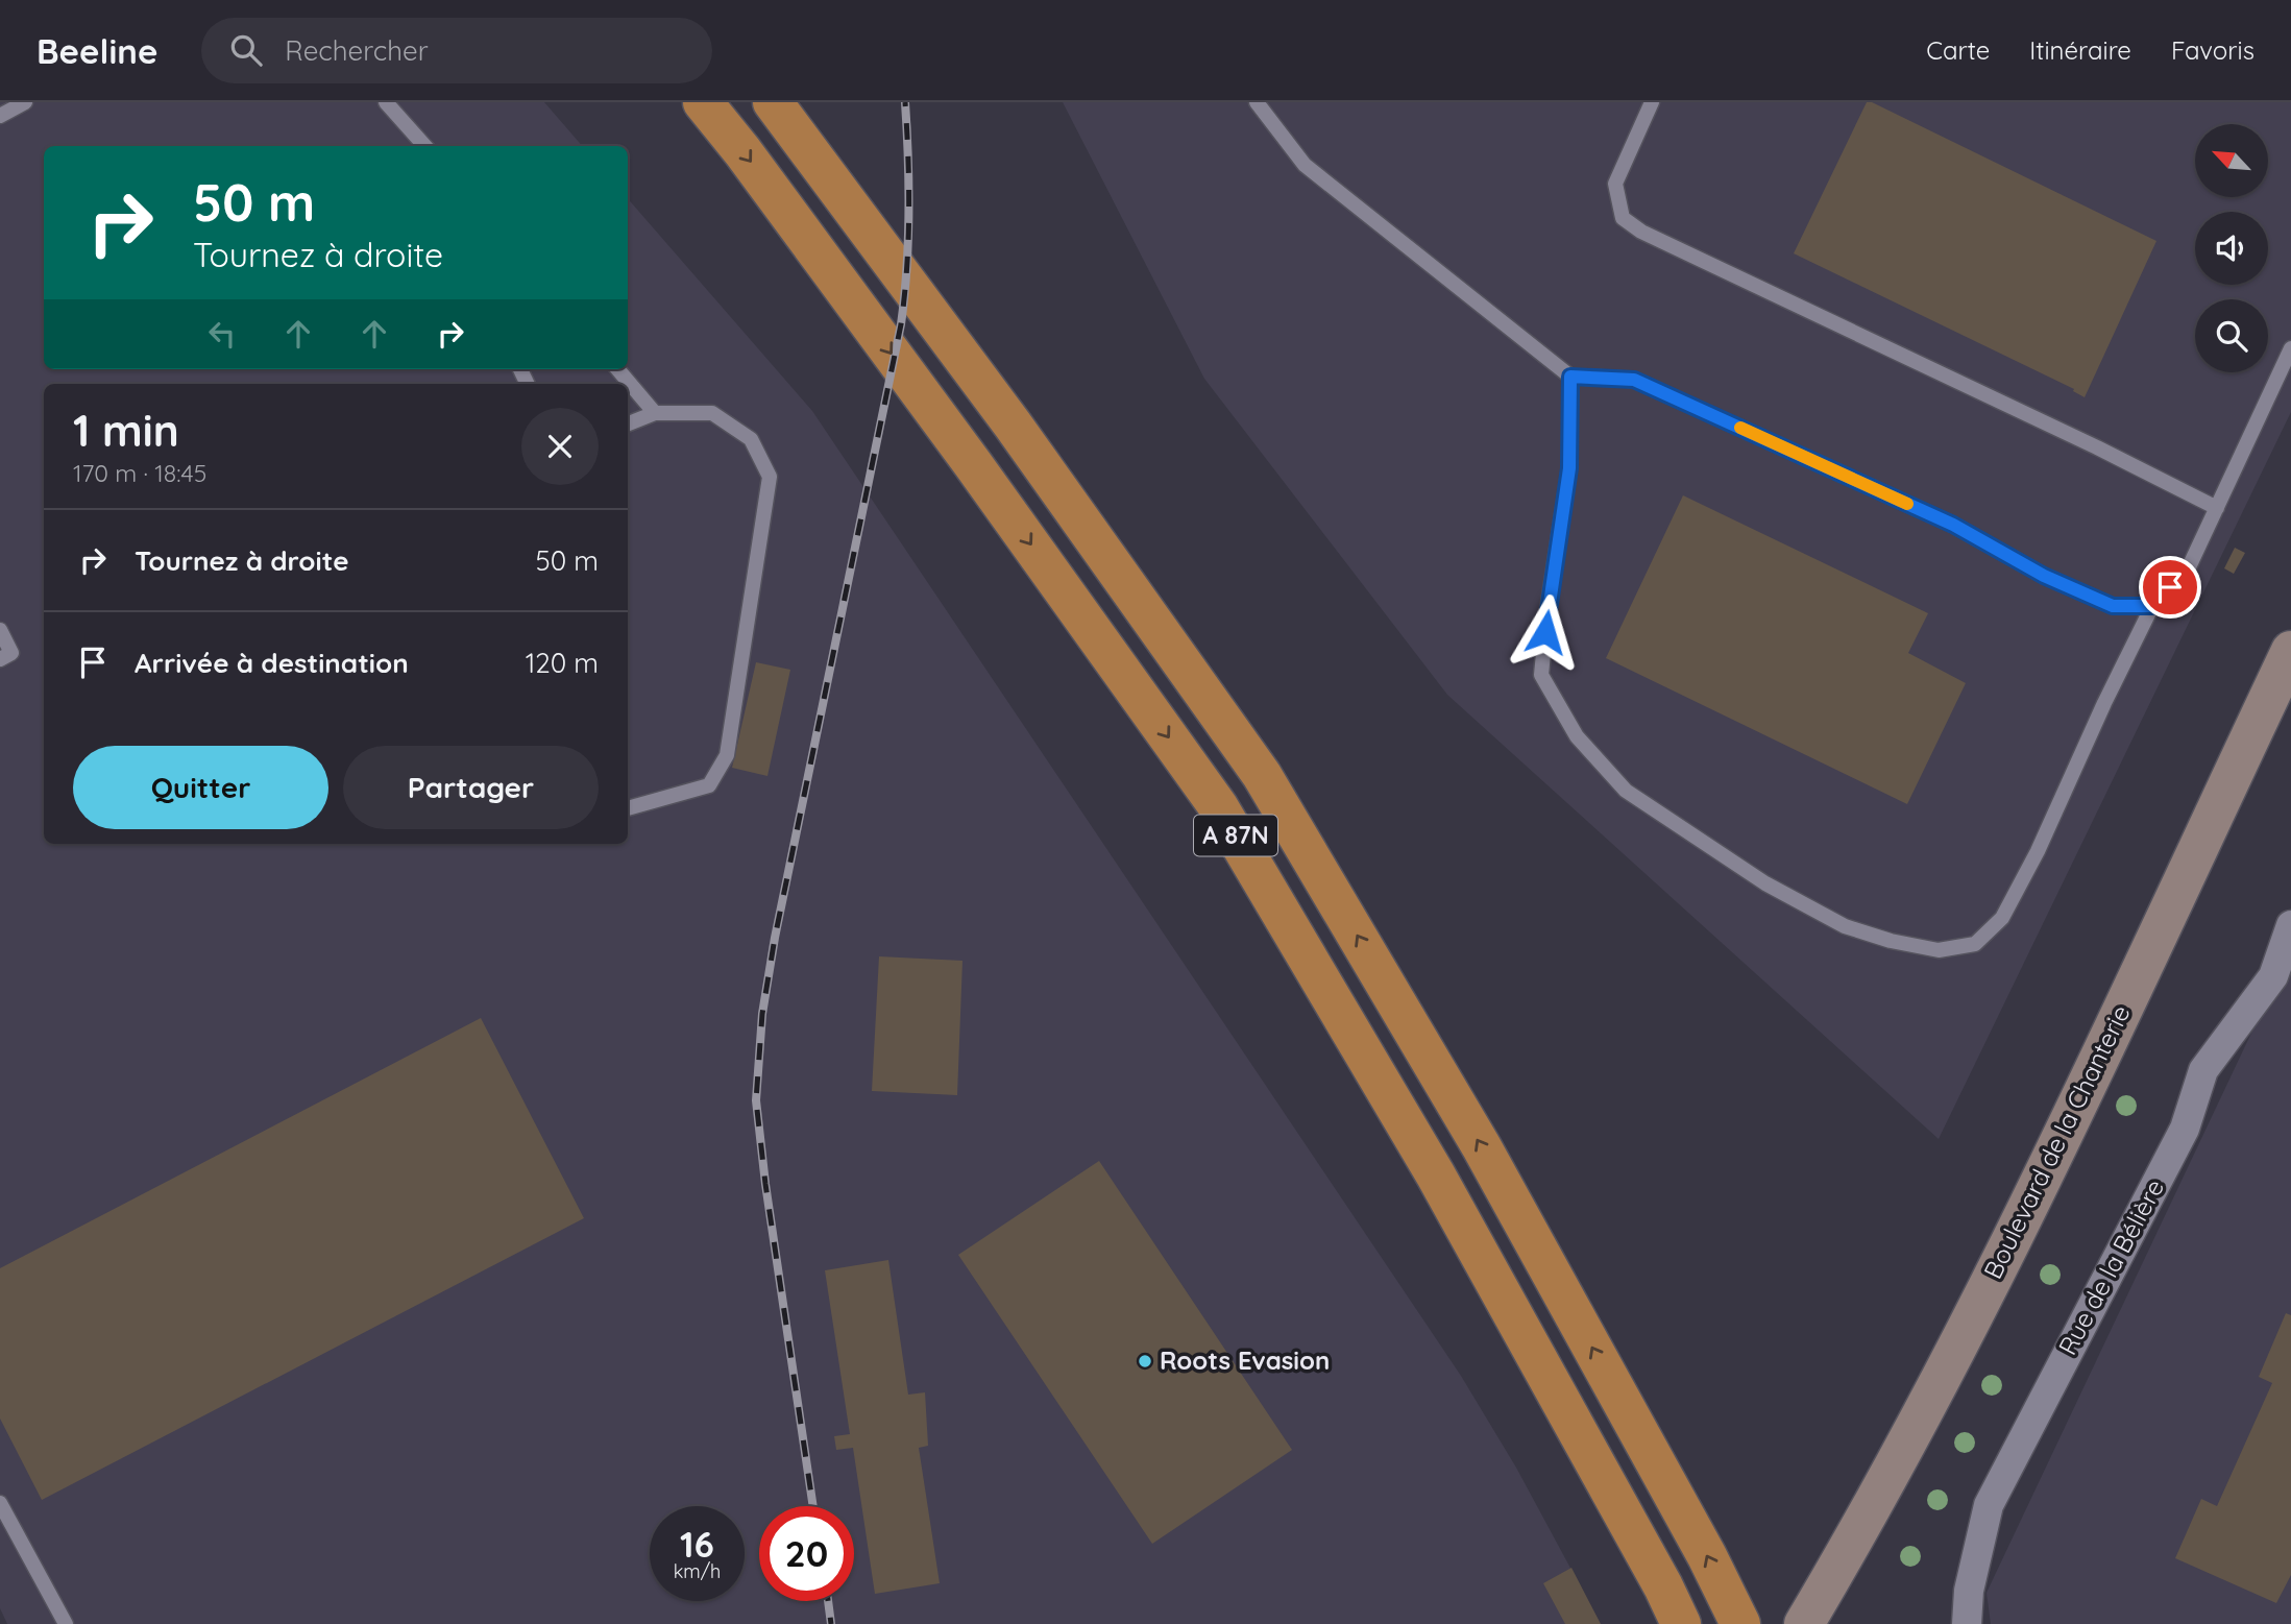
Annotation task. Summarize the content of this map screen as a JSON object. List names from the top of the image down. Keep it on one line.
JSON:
{"streets":{"highway":["A 87N"],"street":["Boulevard de la Chanterie","Rue de la Bélière"]},"places":["Roots Evasion"],"north":"top left","page":{"header":"Beeline","search":"Rechercher","nav":["Carte","Itinéraire","Favoris"],"turn":["50 m","Tournez à droite"],"heading":["1 min","170 m · 18:45"],"list":[{"name":"Tournez à droite","value":"50 m"},{"name":"Arrivée à destination","value":"120 m"}],"buttons":["Quitter","Partager"],"speed":"16 km/h","limit":"20"}}
